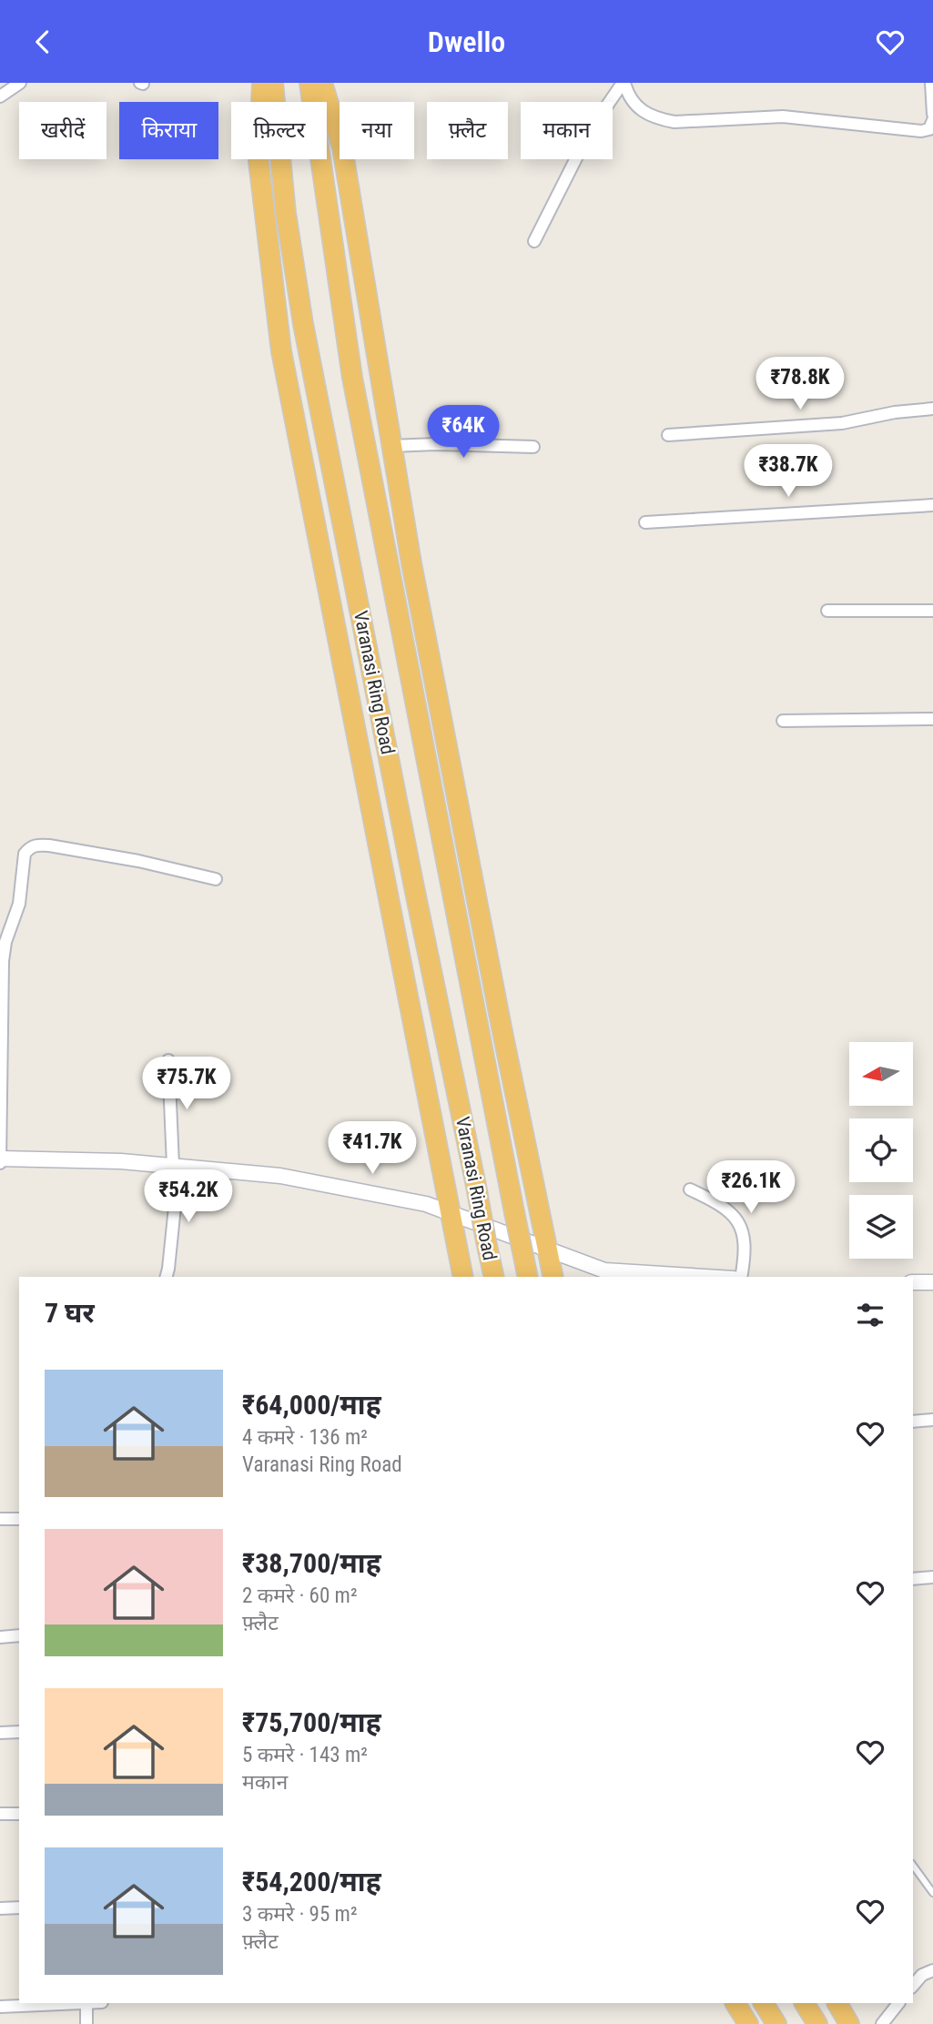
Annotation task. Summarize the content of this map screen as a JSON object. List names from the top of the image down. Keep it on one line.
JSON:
{"streets":{"highway":["Varanasi Ring Road"]},"north":"left","page":{"header":"Dwello","chip":["खरीदें","किराया","फ़िल्टर","नया","फ़्लैट","मकान"],"price":["₹78.8K","₹64K","₹38.7K","₹75.7K","₹41.7K","₹26.1K","₹54.2K"],"heading":"7 घर","list":[{"name":"₹64,000/माह","note":"4 कमरे · 136 m² · Varanasi Ring Road"},{"name":"₹38,700/माह","note":"2 कमरे · 60 m² · फ़्लैट"},{"name":"₹75,700/माह","note":"5 कमरे · 143 m² · मकान"},{"name":"₹54,200/माह","note":"3 कमरे · 95 m² · फ़्लैट"}]}}
